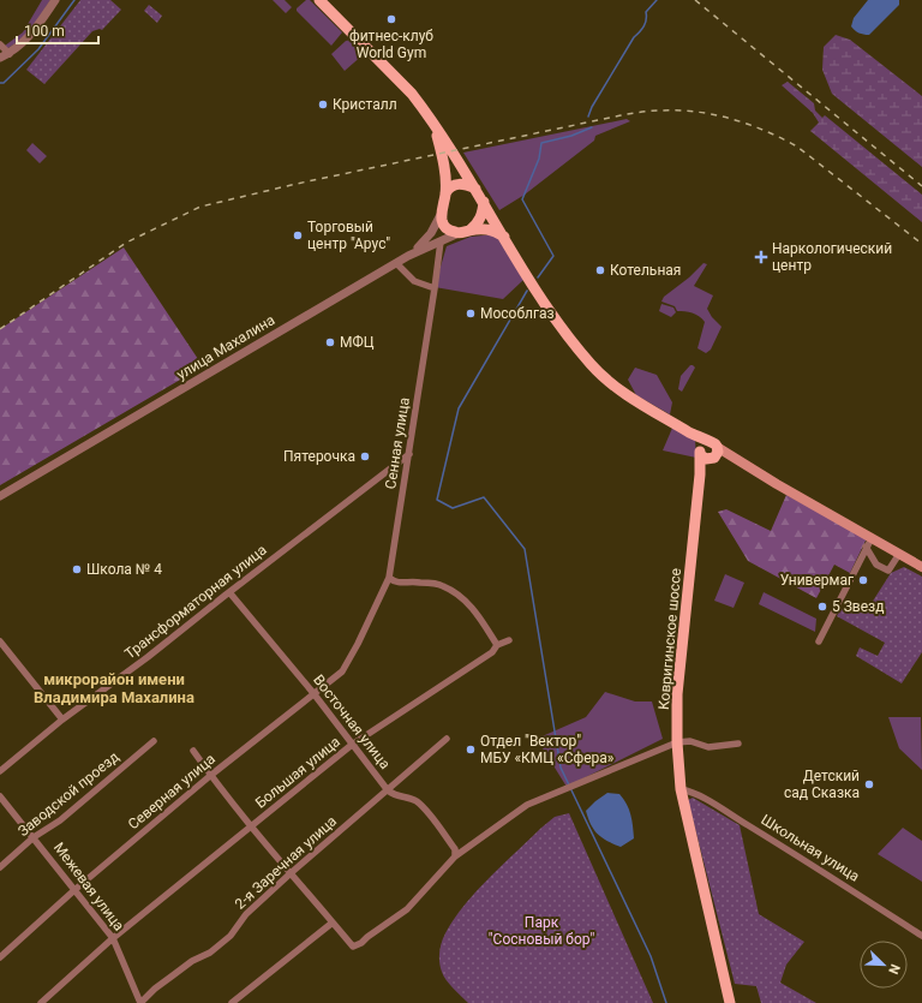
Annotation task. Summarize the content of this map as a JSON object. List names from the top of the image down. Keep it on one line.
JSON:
{"streets":{"main road":["Ковригинское шоссе"],"street":["улица Махалина","Сенная улица","Трансформаторная улица","Восточная улица","Большая улица","Северная улица","Заводской проезд","Школьная улица","2-я Заречная улица","Межевая улица"]},"crossings":[["улица Махалина","Сенная улица"],["Сенная улица","Трансформаторная улица"],["Сенная улица","Северная улица"],["Трансформаторная улица","Восточная улица"],["Ковригинское шоссе","Школьная улица"],["Восточная улица","Большая улица"],["Восточная улица","Северная улица"],["Восточная улица","2-я Заречная улица"],["Большая улица","Межевая улица"],["Северная улица","Межевая улица"],["Заводской проезд","Межевая улица"],["2-я Заречная улица","Межевая улица"]],"districts":["микрорайон имени Владимира Махалина"],"parks":["Парк \"Сосновый бор\""],"places":{"other":["фитнес-клуб World Gym","Кристалл","Торговый центр \"Арус\"","Котельная","Мособлгаз","МФЦ","Пятерочка","Школа № 4","Универмаг","5 Звезд","Отдел \"Вектор\" МБУ «КМЦ «Сфера»","Детский сад Сказка"],"health":["Наркологический центр"]},"scale_bar":"100 m","north":"bottom right"}
